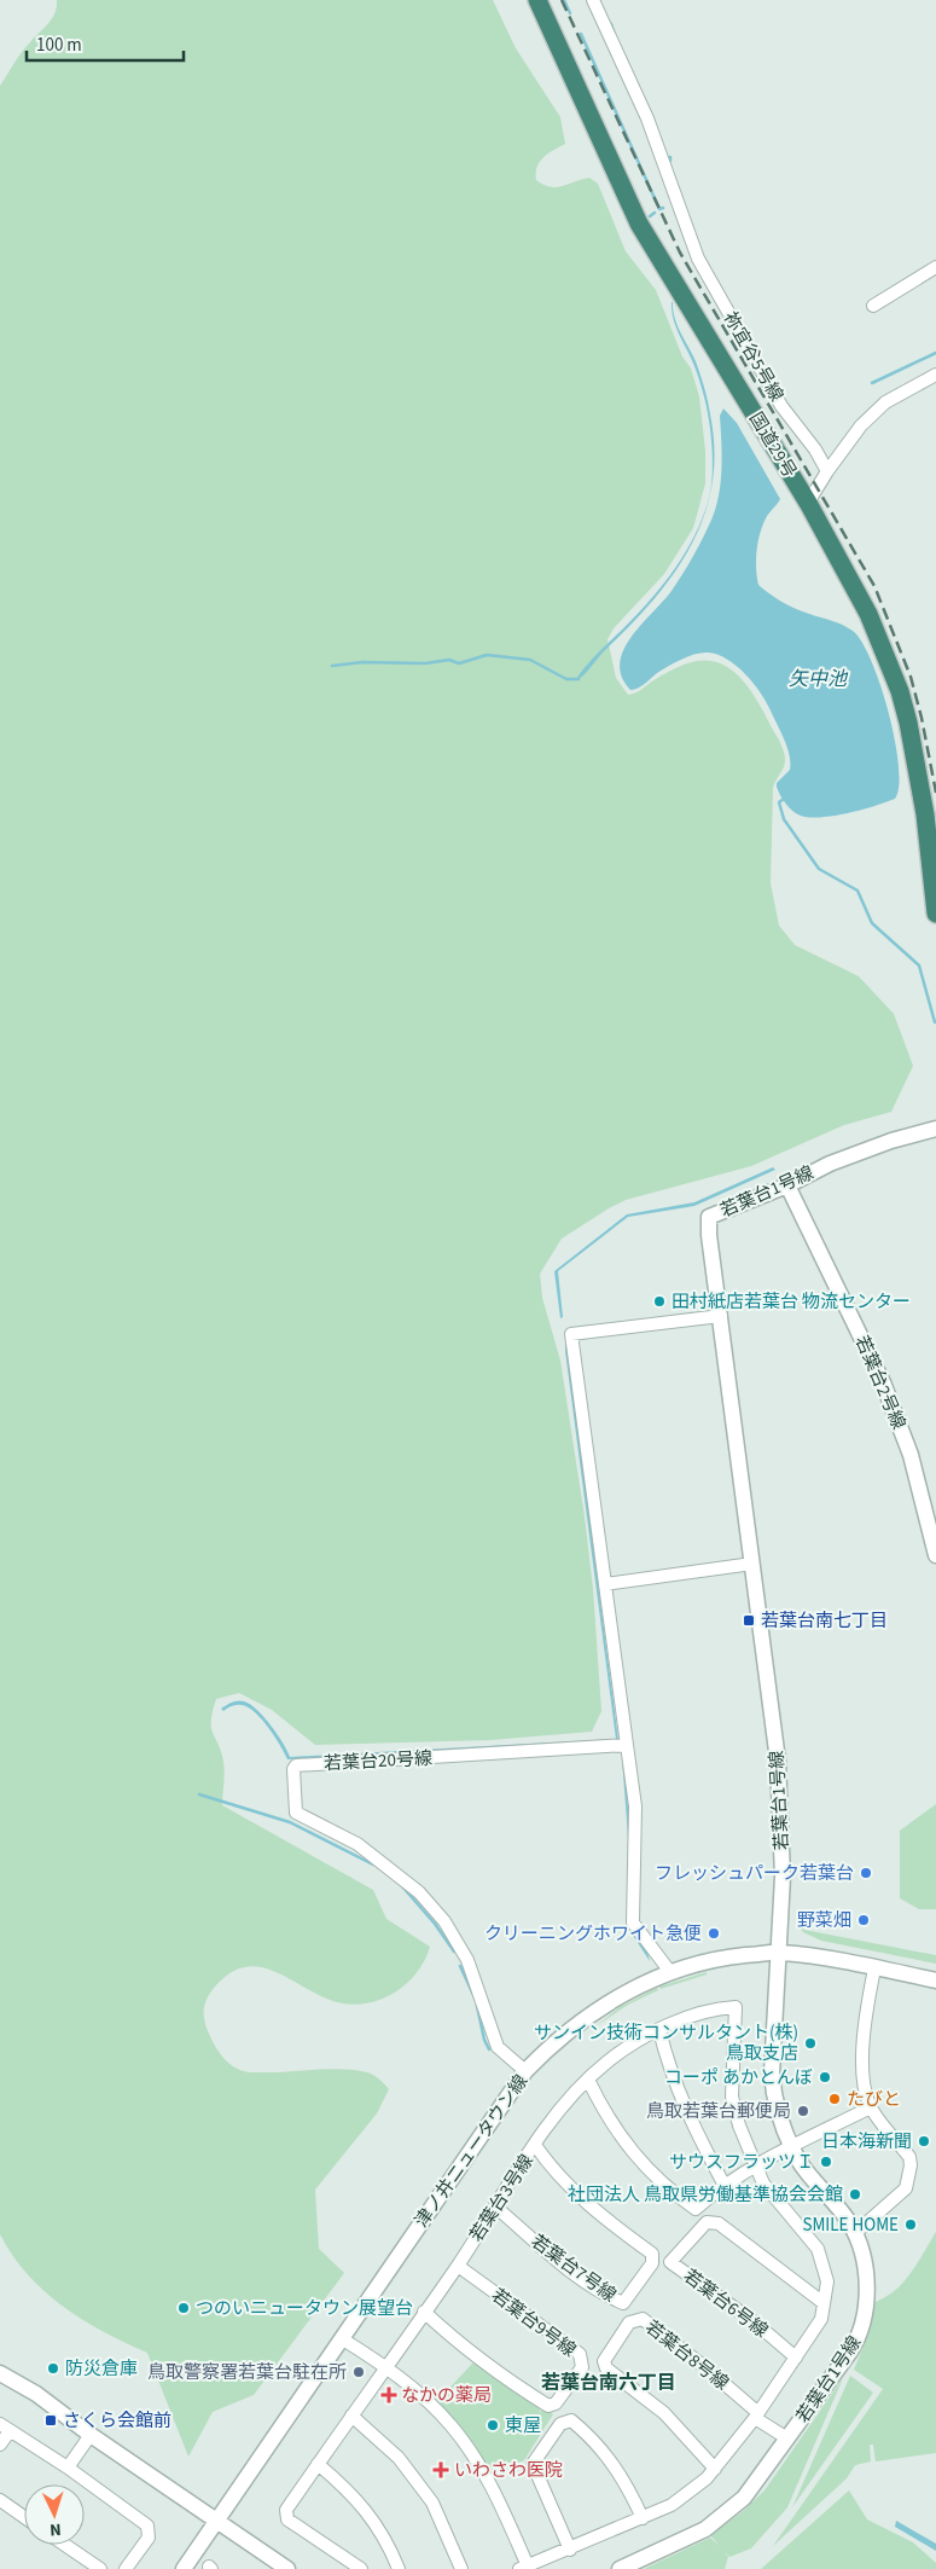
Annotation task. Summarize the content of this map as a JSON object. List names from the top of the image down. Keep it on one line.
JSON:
{"streets":{"highway":["国道29号"],"street":["祢宜谷5号線","若葉台1号線","若葉台2号線","若葉台20号線","津ノ井ニュータウン線","若葉台3号線","若葉台7号線","若葉台6号線","若葉台9号線","若葉台8号線"]},"crossings":[["若葉台1号線","若葉台2号線"],["若葉台1号線","津ノ井ニュータウン線"],["若葉台20号線","津ノ井ニュータウン線"],["若葉台3号線","若葉台7号線"],["若葉台3号線","若葉台6号線"],["若葉台3号線","若葉台9号線"],["若葉台3号線","若葉台8号線"]],"districts":["若葉台南六丁目"],"water":["矢中池"],"places":{"other":["田村紙店若葉台 物流センター","フレッシュパーク若葉台","野菜畑","クリーニングホワイト急便","サンイン技術コンサルタント(株) 鳥取支店","コーポ あかとんぼ","たびと","鳥取若葉台郵便局","日本海新聞","サウスフラッツＩ","社団法人 鳥取県労働基準協会会館","SMILE HOME","つのいニュータウン展望台","防災倉庫","鳥取警察署若葉台駐在所","東屋"],"transit":["若葉台南七丁目","さくら会館前"],"health":["なかの薬局","いわさわ医院"]},"scale_bar":"100 m","north":"bottom"}
